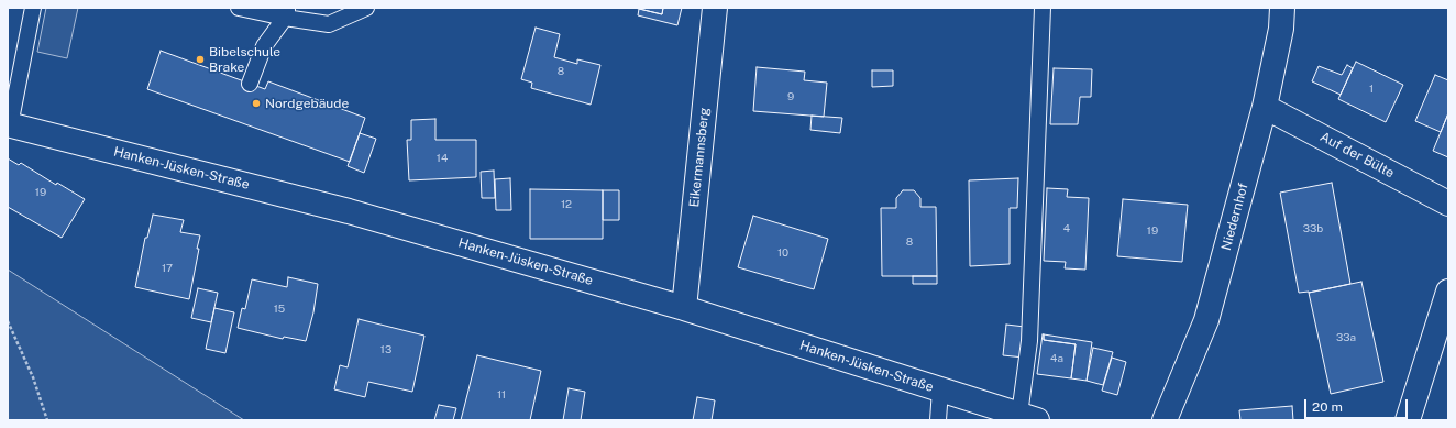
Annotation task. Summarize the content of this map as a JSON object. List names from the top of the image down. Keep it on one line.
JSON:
{"streets":{"street":["Auf der Bülte","Eikermannsberg","Hanken-Jüsken-Straße","Niedernhof"]},"crossings":[["Auf der Bülte","Niedernhof"],["Eikermannsberg","Hanken-Jüsken-Straße"]],"places":["Bibelschule Brake","Nordgebäude"],"house_numbers":["8","1","9","14","19","12","4","33b","19","8","10","17","15","33a","13","4a","11"],"scale_bar":"20 m"}
